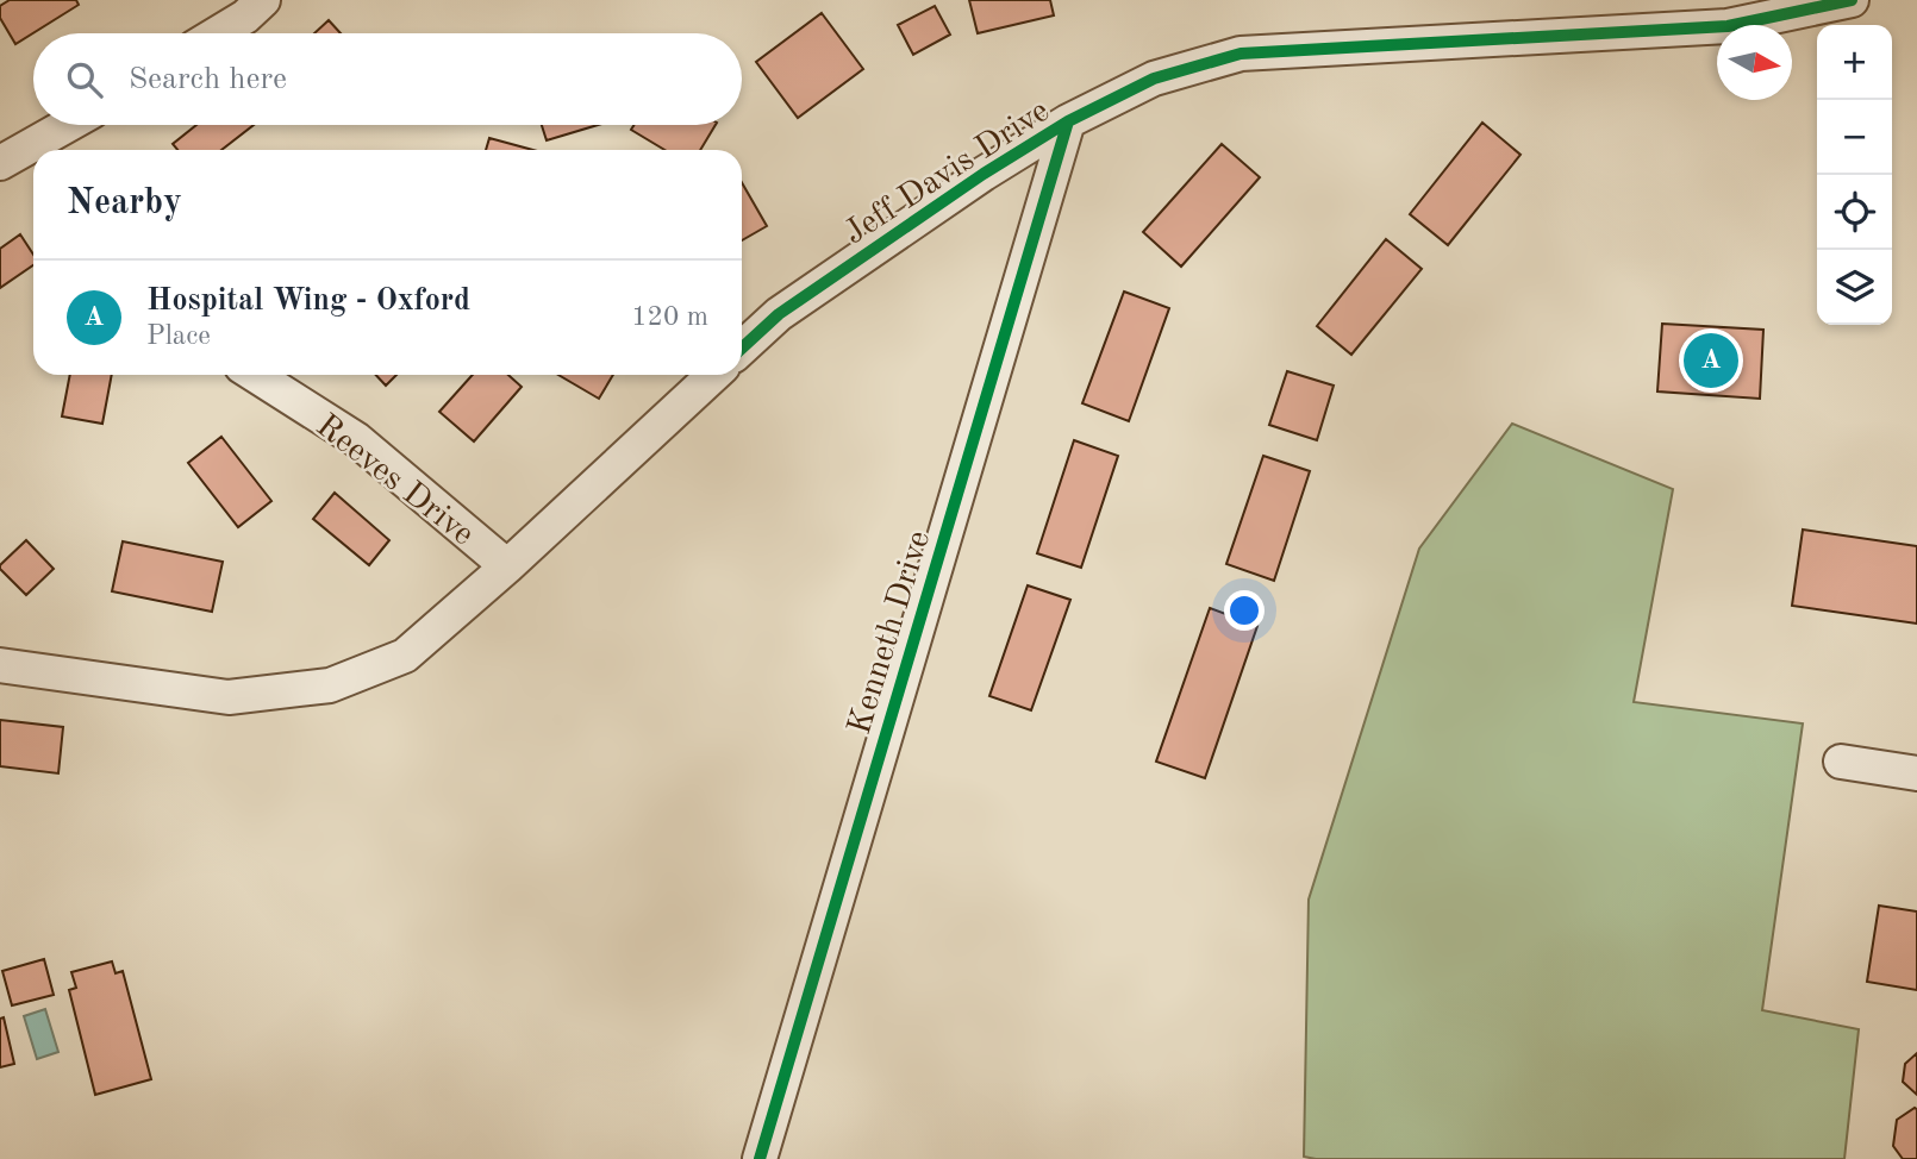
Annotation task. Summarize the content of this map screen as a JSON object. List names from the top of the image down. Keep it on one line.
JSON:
{"streets":{"street":["Jeff Davis Drive","Reeves Drive","Kenneth Drive"]},"crossings":[["Jeff Davis Drive","Kenneth Drive"]],"north":"right","page":{"map_buttons":["+","−"],"search":"Search here","heading":"Nearby","list":[{"mark":"A","name":"Hospital Wing - Oxford","note":"Place","value":"120 m"}],"pins":"A"}}
